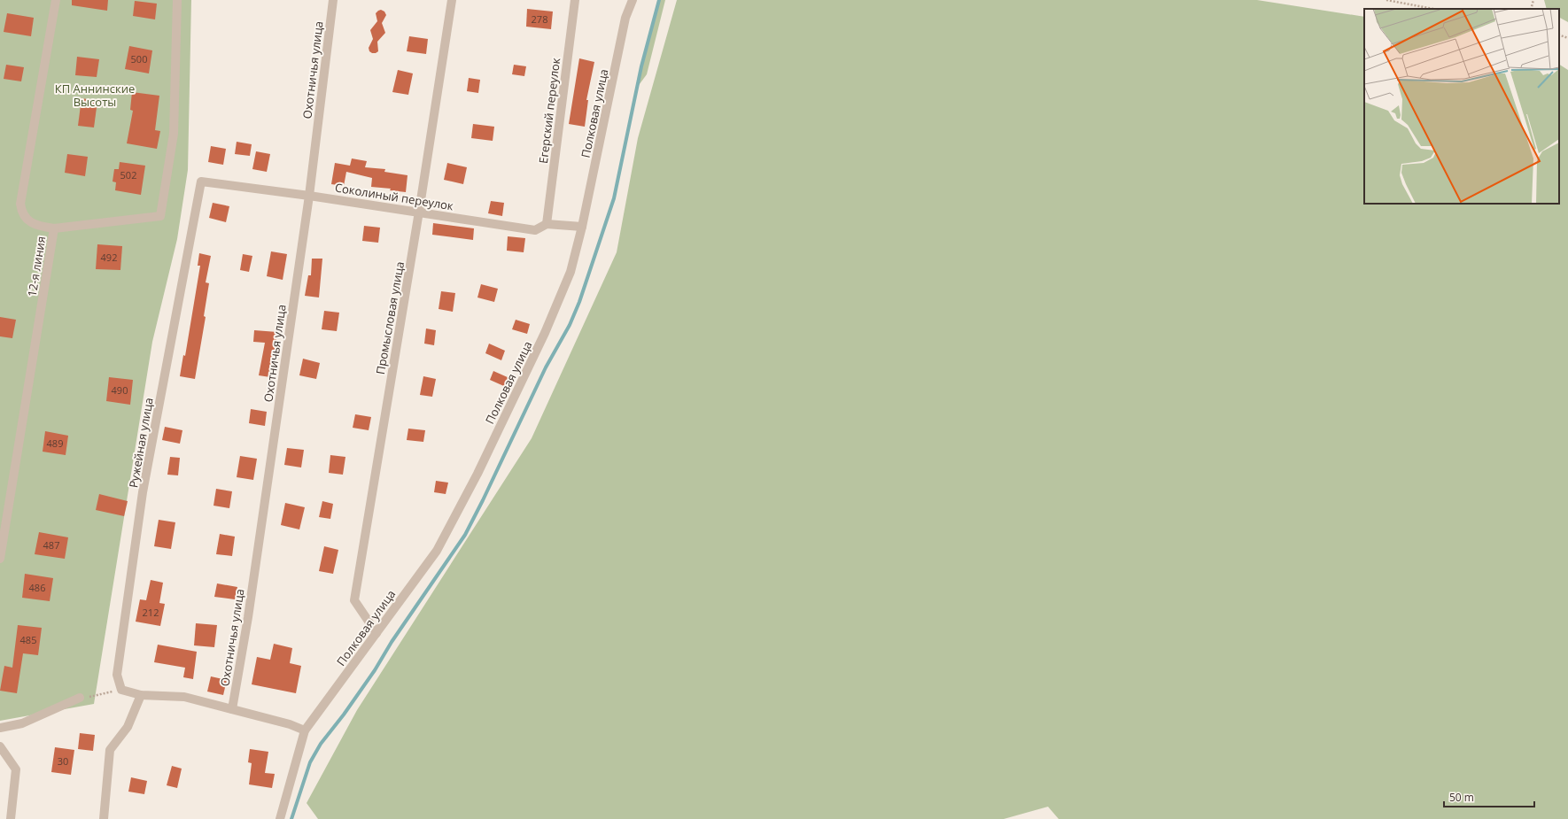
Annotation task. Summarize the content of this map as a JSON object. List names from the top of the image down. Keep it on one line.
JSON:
{"streets":{"street":["Охотничья улица","Егерский переулок","Полковая улица","Соколиный переулок","12-я линия","Промысловая улица","Ружейная улица"]},"crossings":[["Охотничья улица","Соколиный переулок"],["Егерский переулок","Соколиный переулок"],["Полковая улица","Соколиный переулок"],["Полковая улица","Промысловая улица"],["Соколиный переулок","Промысловая улица"],["Соколиный переулок","Ружейная улица"]],"parks":["КП Аннинские Высоты"],"house_numbers":["278","500","502","492","490","489","487","486","212","485","30"],"scale_bar":"50 m"}
